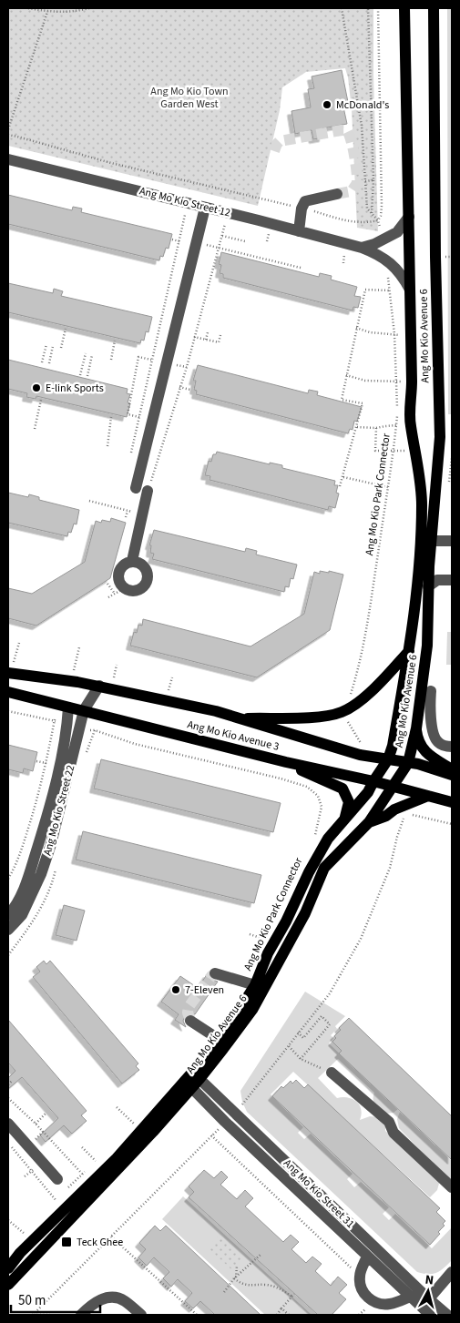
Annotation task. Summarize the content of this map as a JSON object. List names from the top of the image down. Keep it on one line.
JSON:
{"streets":{"main road":["Ang Mo Kio Avenue 6","Ang Mo Kio Avenue 3"],"street":["Ang Mo Kio Street 12","Ang Mo Kio Street 22","Ang Mo Kio Street 31"],"path":["Ang Mo Kio Park Connector"]},"crossings":[["Ang Mo Kio Street 12","Ang Mo Kio Avenue 6"],["Ang Mo Kio Street 12","Ang Mo Kio Park Connector"],["Ang Mo Kio Avenue 6","Ang Mo Kio Avenue 3"],["Ang Mo Kio Avenue 6","Ang Mo Kio Street 31"],["Ang Mo Kio Avenue 3","Ang Mo Kio Street 22"]],"parks":["Ang Mo Kio Town Garden West"],"places":{"other":["McDonald's","E-link Sports","7-Eleven"],"transit":["Teck Ghee"]},"scale_bar":"50 m","north":"top"}
